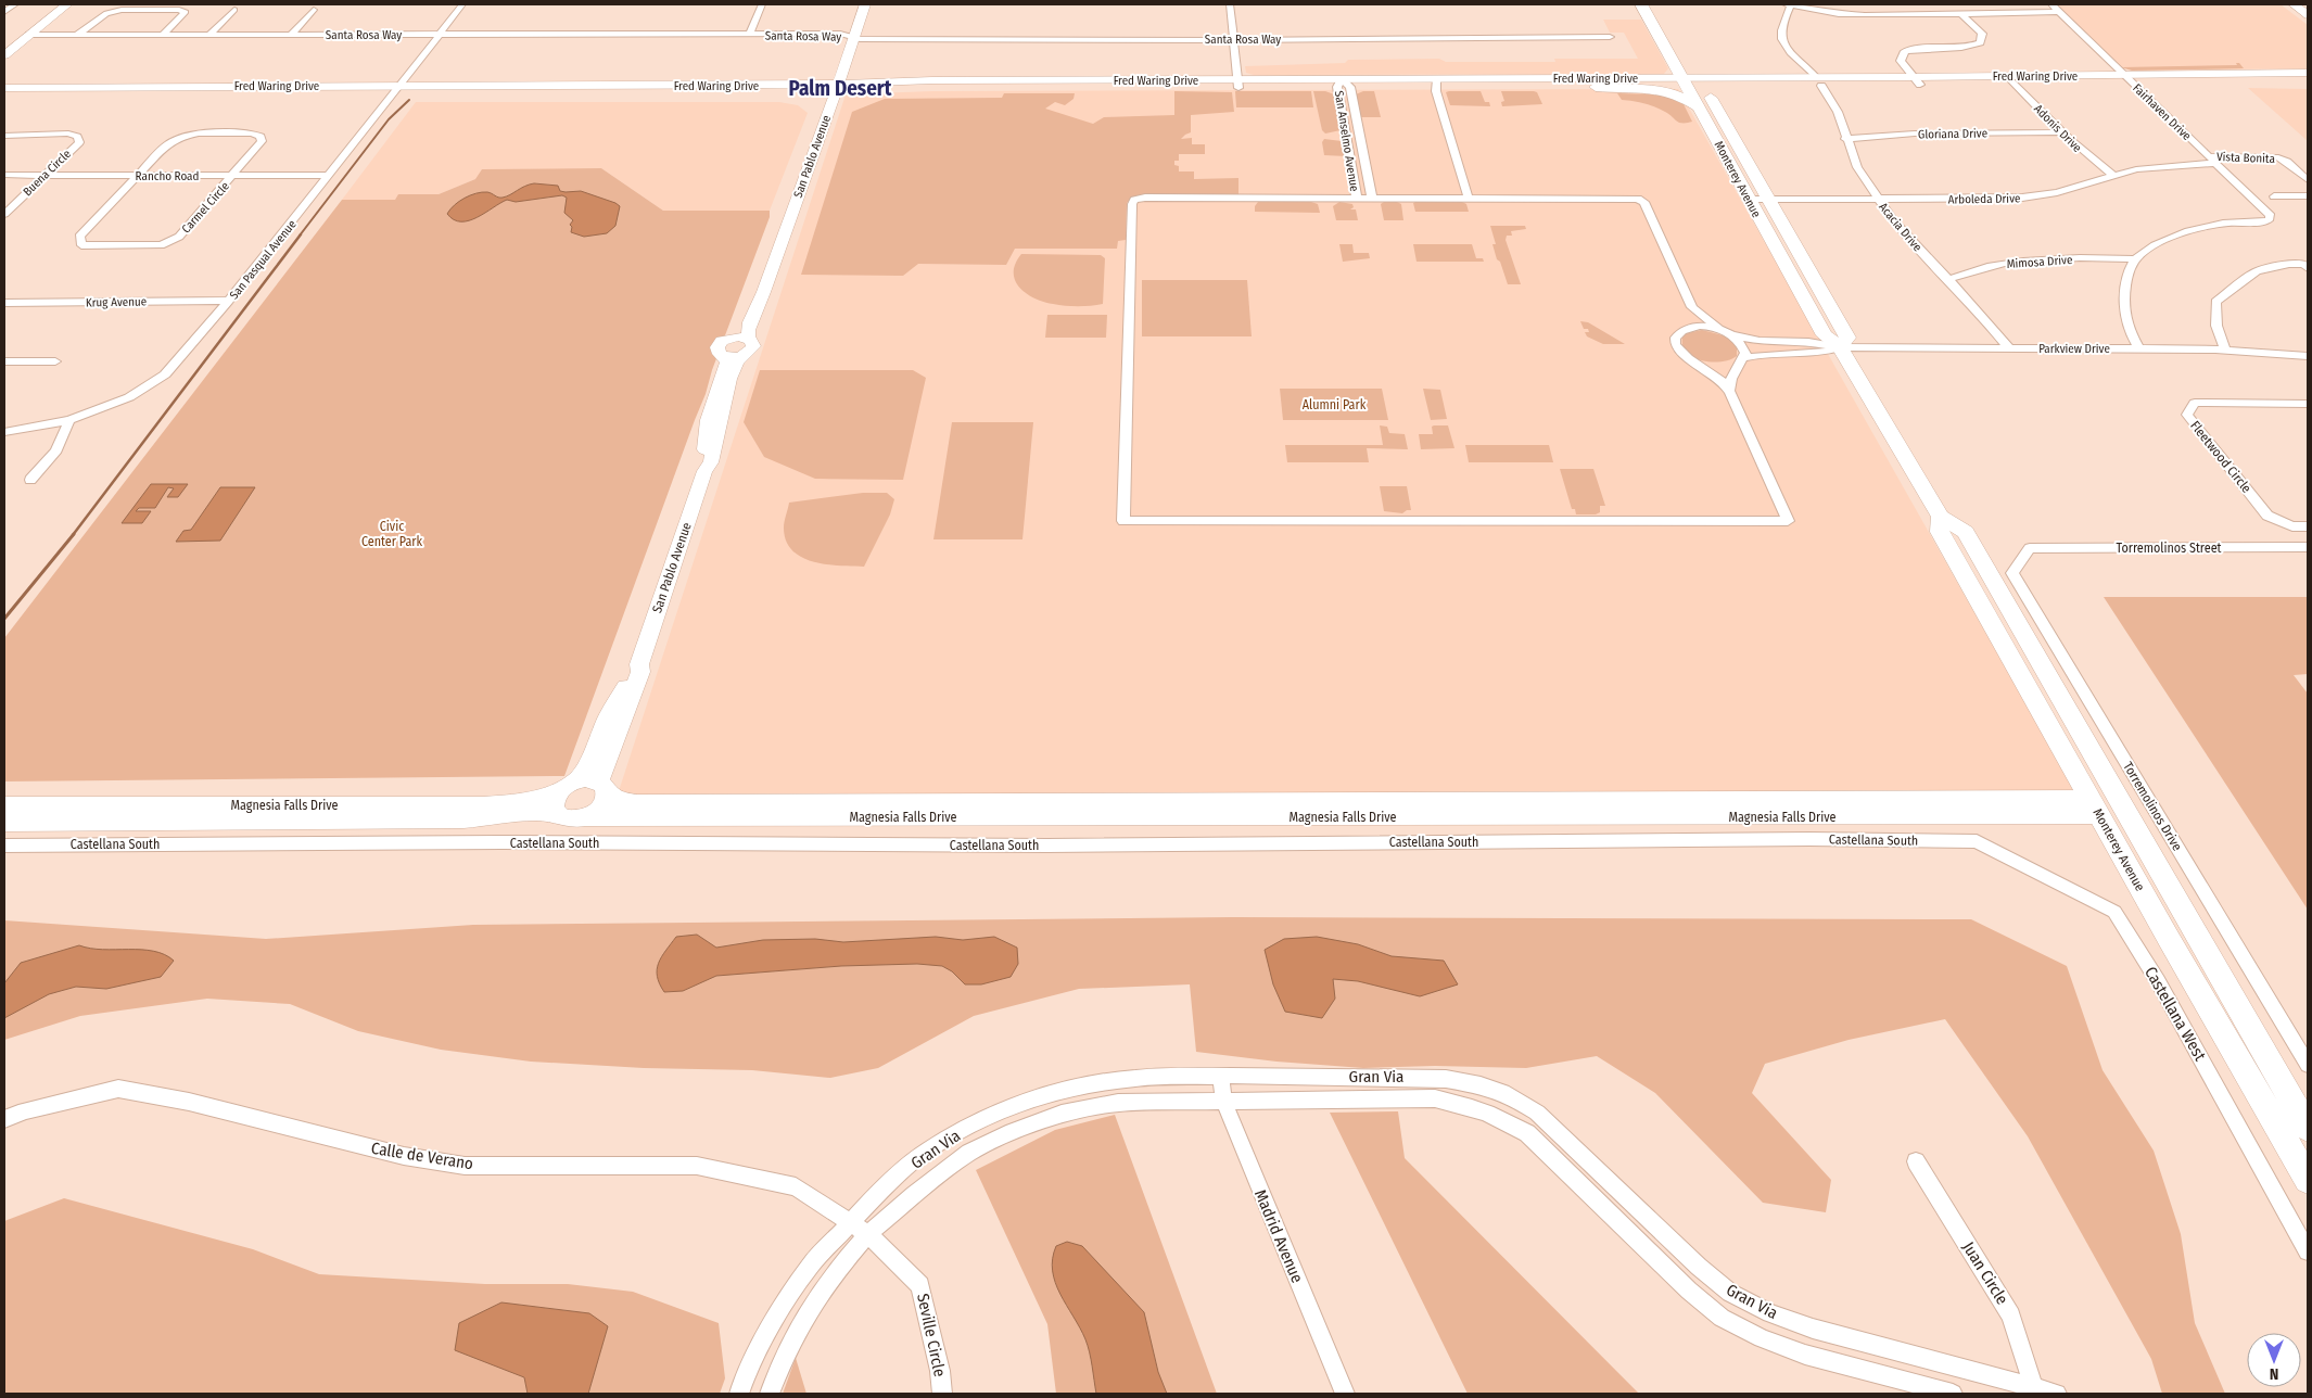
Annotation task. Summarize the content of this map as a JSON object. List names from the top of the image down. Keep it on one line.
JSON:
{"streets":{"main road":["Monterey Avenue"],"street":["Santa Rosa Way","Fred Waring Drive","Fairhaven Drive","Adonis Drive","Gloriana Drive","San Anselmo Avenue","San Pablo Avenue","Vista Bonita","Buena Circle","Rancho Road","Arboleda Drive","Carmel Circle","Acacia Drive","San Pasqual Avenue","Mimosa Drive","Krug Avenue","Parkview Drive","Fleetwood Circle","Torremolinos Street","Magnesia Falls Drive","Torremolinos Drive","Castellana South","Castellana West","Gran Via","Calle de Verano","Madrid Avenue","Juan Circle","Seville Circle"]},"crossings":[["Santa Rosa Way","San Pablo Avenue"],["Santa Rosa Way","San Pasqual Avenue"],["Fred Waring Drive","Fairhaven Drive"],["Fred Waring Drive","Adonis Drive"],["Fred Waring Drive","San Anselmo Avenue"],["Fred Waring Drive","San Pablo Avenue"],["Fred Waring Drive","Monterey Avenue"],["Fred Waring Drive","Acacia Drive"],["Fred Waring Drive","San Pasqual Avenue"],["Fairhaven Drive","Vista Bonita"],["Fairhaven Drive","Arboleda Drive"],["Fairhaven Drive","Mimosa Drive"],["Adonis Drive","Gloriana Drive"],["Adonis Drive","Arboleda Drive"],["Gloriana Drive","Acacia Drive"],["San Pablo Avenue","Magnesia Falls Drive"],["Buena Circle","Rancho Road"],["Rancho Road","Carmel Circle"],["Rancho Road","San Pasqual Avenue"],["Monterey Avenue","Arboleda Drive"],["Monterey Avenue","Parkview Drive"],["Monterey Avenue","Magnesia Falls Drive"],["Arboleda Drive","Acacia Drive"],["Acacia Drive","Mimosa Drive"],["Acacia Drive","Parkview Drive"],["San Pasqual Avenue","Krug Avenue"],["Torremolinos Street","Torremolinos Drive"],["Castellana South","Castellana West"],["Gran Via","Calle de Verano"],["Gran Via","Madrid Avenue"],["Gran Via","Juan Circle"],["Gran Via","Seville Circle"],["Calle de Verano","Seville Circle"]],"districts":["Palm Desert"],"parks":["Alumni Park","Civic Center Park"],"north":"bottom"}
